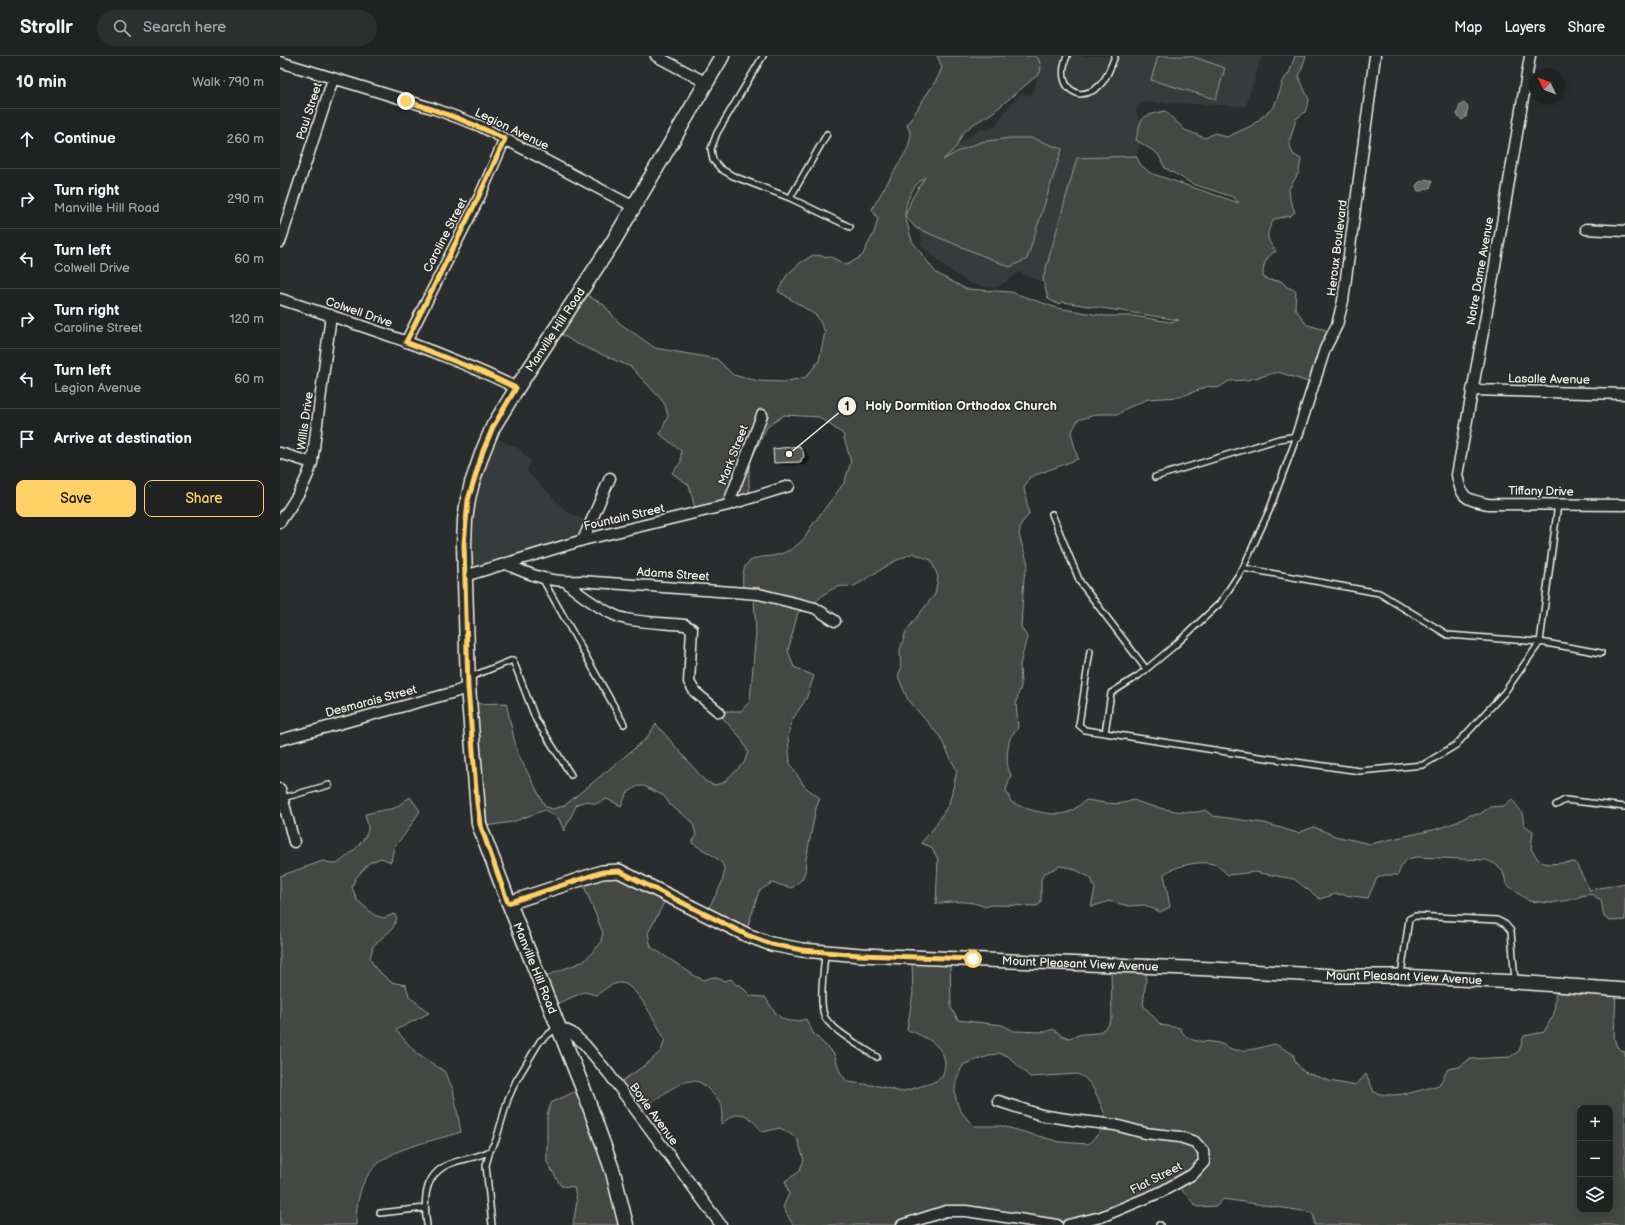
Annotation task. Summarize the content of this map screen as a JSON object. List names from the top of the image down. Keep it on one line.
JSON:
{"streets":{"main road":["Manville Hill Road"],"street":["Paul Street","Legion Avenue","Caroline Street","Heroux Boulevard","Notre Dame Avenue","Colwell Drive","Lasalle Avenue","Willis Drive","Mark Street","Tiffany Drive","Fountain Street","Adams Street","Desmarais Street","Mount Pleasant View Avenue","Boyle Avenue","Flat Street"]},"crossings":[["Paul Street","Legion Avenue"],["Legion Avenue","Caroline Street"],["Legion Avenue","Manville Hill Road"],["Caroline Street","Colwell Drive"],["Notre Dame Avenue","Lasalle Avenue"],["Notre Dame Avenue","Tiffany Drive"],["Colwell Drive","Manville Hill Road"],["Colwell Drive","Willis Drive"],["Manville Hill Road","Fountain Street"],["Manville Hill Road","Desmarais Street"],["Manville Hill Road","Mount Pleasant View Avenue"],["Manville Hill Road","Boyle Avenue"],["Mark Street","Fountain Street"],["Fountain Street","Adams Street"]],"places":["Holy Dormition Orthodox Church"],"north":"top left","page":{"header":"Strollr","search":"Search here","nav":["Map","Layers","Share"],"heading":["10 min","Walk · 790 m"],"list":[["Continue","260 m"],["Turn right","Manville Hill Road","290 m"],["Turn left","Colwell Drive","60 m"],["Turn right","Caroline Street","120 m"],["Turn left","Legion Avenue","60 m"],"Arrive at destination"],"buttons":["Save","Share"],"map_buttons":["+","−"]}}
